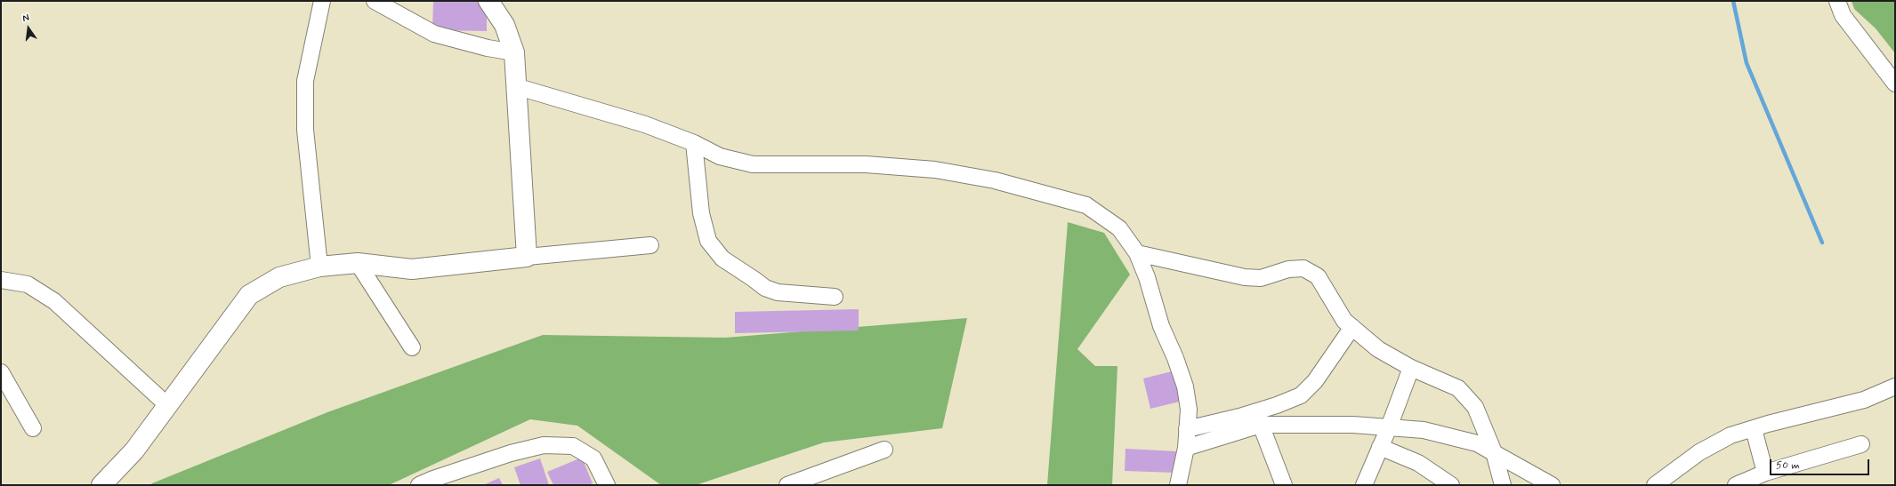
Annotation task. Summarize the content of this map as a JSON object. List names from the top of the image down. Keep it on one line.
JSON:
{"scale_bar":"50 m","north":"top"}
